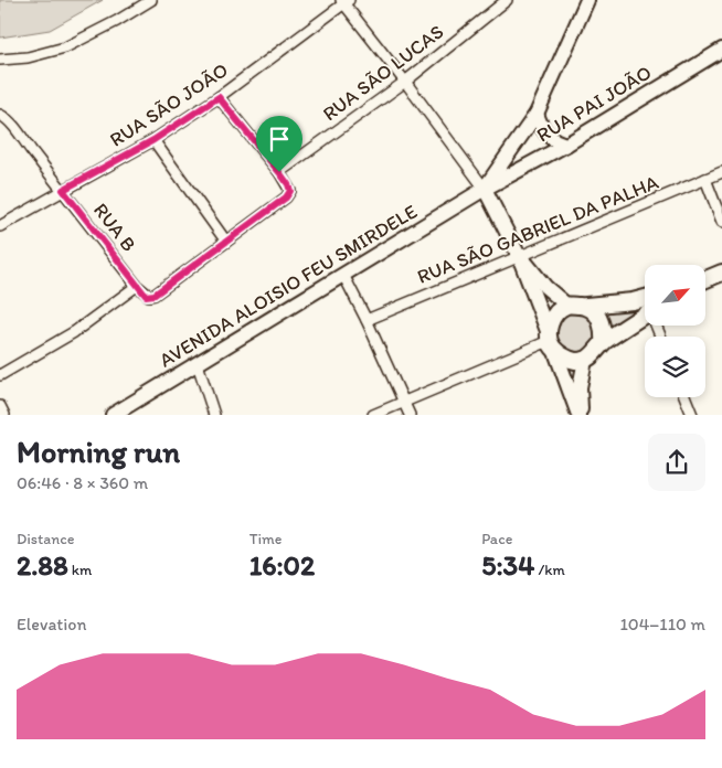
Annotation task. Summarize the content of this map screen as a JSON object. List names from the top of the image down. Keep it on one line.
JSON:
{"streets":{"street":["RUA SÃO LUCAS","RUA PAI JOÃO","RUA SÃO JOÃO","RUA B","RUA SÃO GABRIEL DA PALHA","AVENIDA ALOISIO FEU SMIRDELE"]},"crossings":[["RUA PAI JOÃO","AVENIDA ALOISIO FEU SMIRDELE"],["RUA SÃO JOÃO","RUA B"]],"north":"top right","page":{"heading":["Morning run","06:46 · 8 × 360 m"],"stats":[["Distance","2.88 km"],["Time","16:02"],["Pace","5:34 /km"]],"chart":["Elevation","104–110 m"]}}
